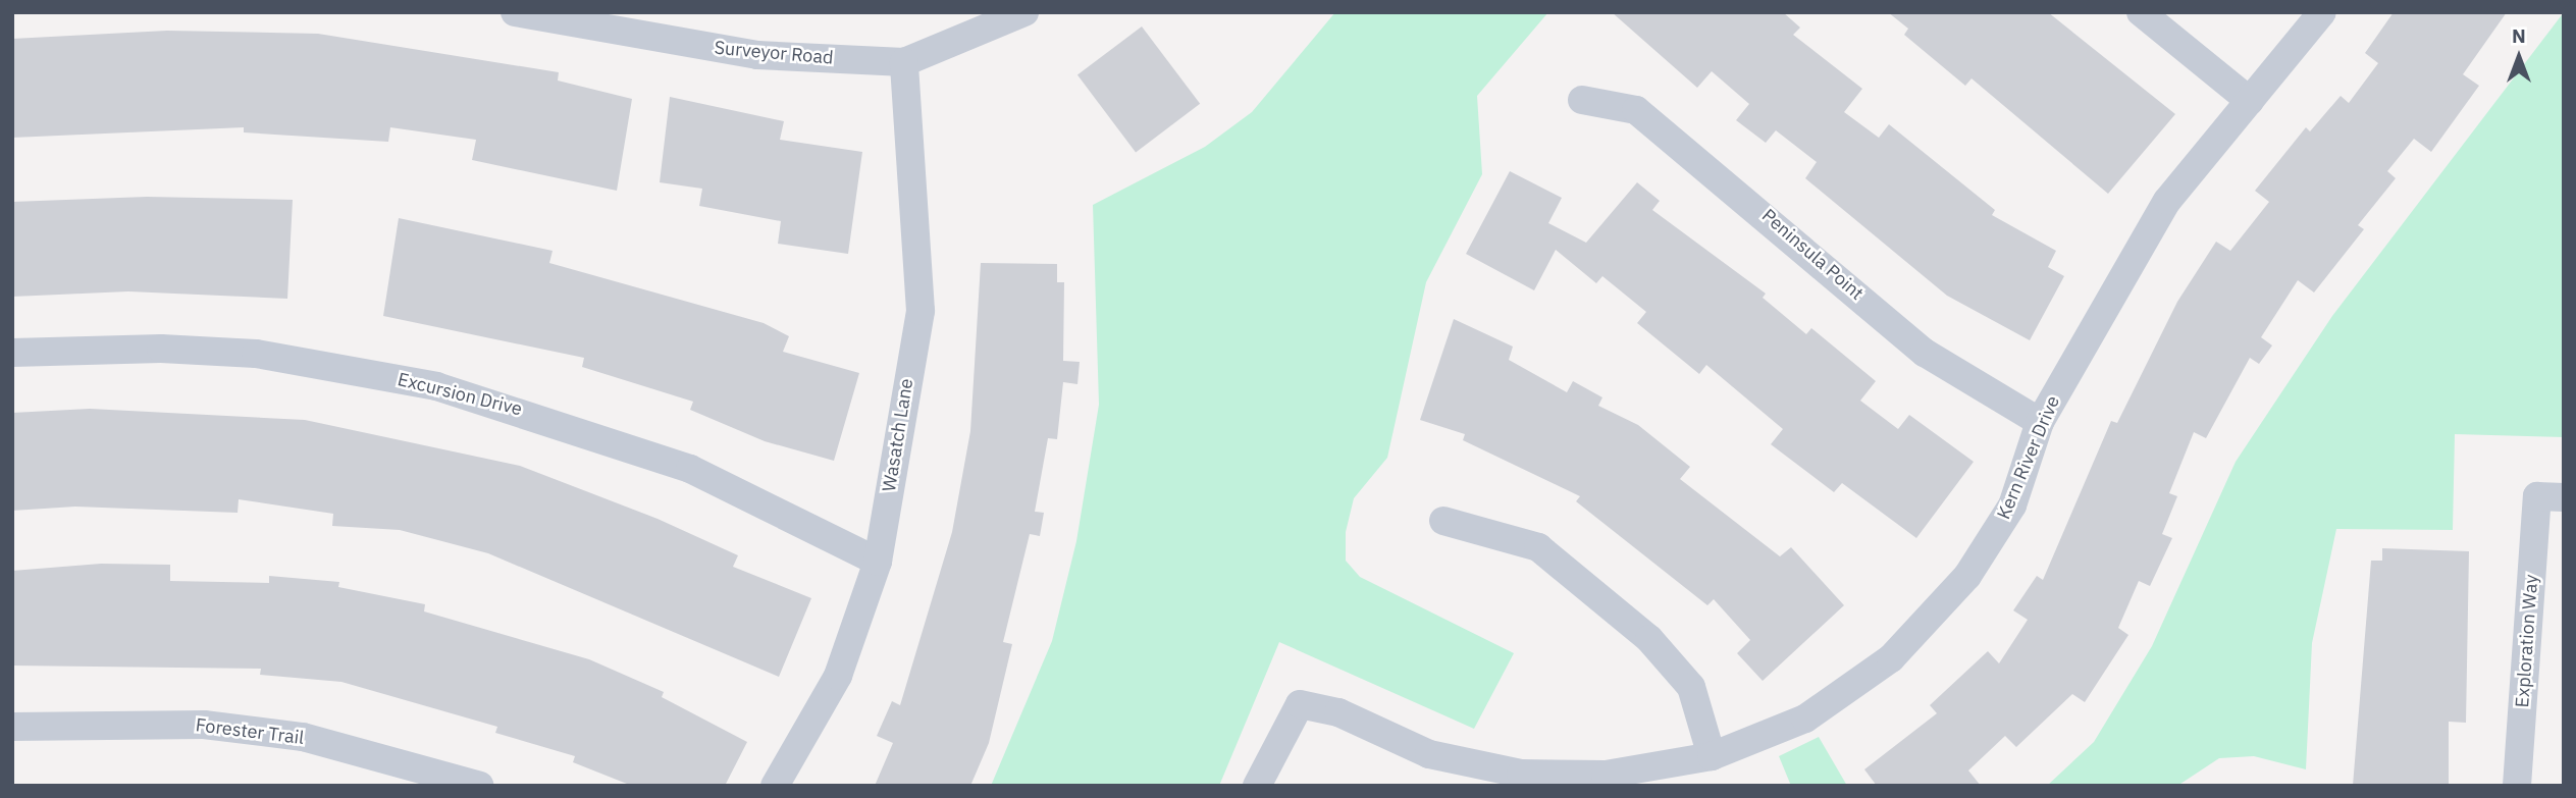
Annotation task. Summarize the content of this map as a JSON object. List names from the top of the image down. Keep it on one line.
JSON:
{"streets":{"street":["Surveyor Road","Peninsula Point","Excursion Drive","Wasatch Lane","Kern River Drive","Exploration Way","Forester Trail"]},"crossings":[["Surveyor Road","Wasatch Lane"],["Peninsula Point","Kern River Drive"],["Excursion Drive","Wasatch Lane"]],"north":"top"}
